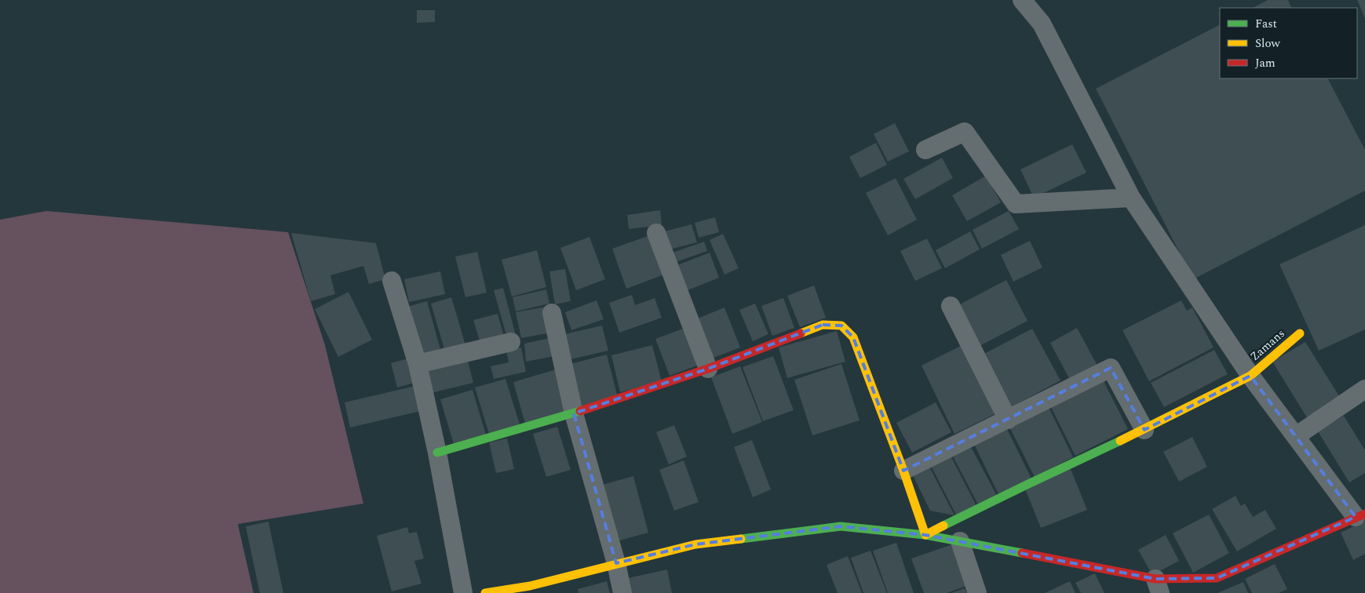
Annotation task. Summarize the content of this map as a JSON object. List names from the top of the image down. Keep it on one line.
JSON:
{"streets":{"street":["Zamans"]},"legend":["Fast","Slow","Jam"]}
